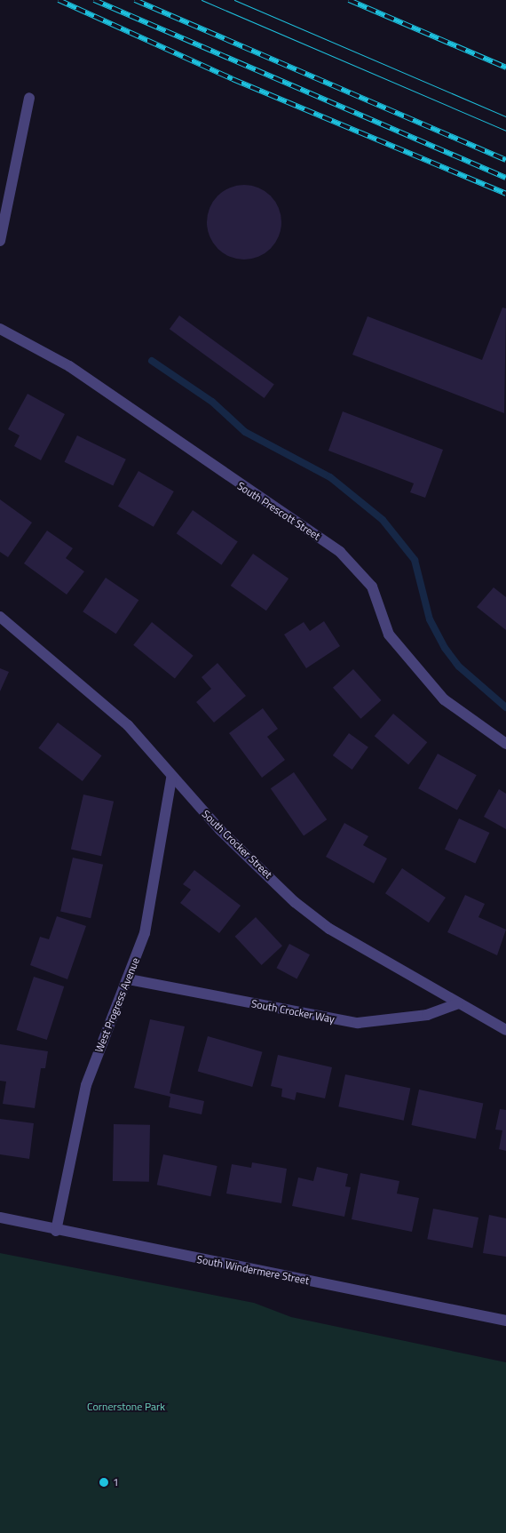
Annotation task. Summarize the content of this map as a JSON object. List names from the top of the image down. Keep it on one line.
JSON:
{"streets":{"street":["South Prescott Street","South Crocker Street","West Progress Avenue","South Crocker Way","South Windermere Street"]},"crossings":[["South Crocker Street","West Progress Avenue"],["South Crocker Street","South Crocker Way"],["West Progress Avenue","South Crocker Way"],["West Progress Avenue","South Windermere Street"]],"parks":["Cornerstone Park"],"places":["1"]}
